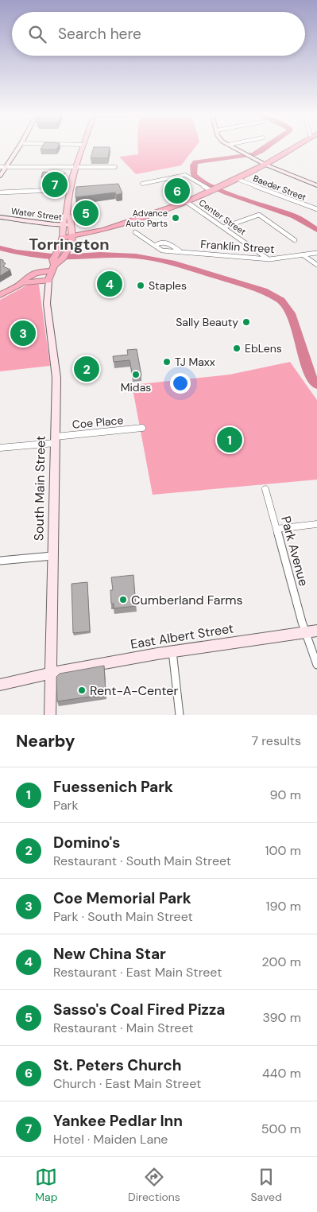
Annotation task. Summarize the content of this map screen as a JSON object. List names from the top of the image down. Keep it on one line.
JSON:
{"streets":{"highway":["South Main Street"],"main road":["Water Street","East Albert Street"],"street":["Baeder Street","Center Street","Franklin Street","Coe Place","Park Avenue"]},"crossings":[["Center Street","Franklin Street"],["Coe Place","South Main Street"],["South Main Street","East Albert Street"],["Park Avenue","East Albert Street"]],"districts":["Torrington"],"places":["Advance Auto Parts","Staples","Sally Beauty","EbLens","TJ Maxx","Midas","Cumberland Farms","Rent-A-Center"],"page":{"search":"Search here","pins":["7","6","5","4","3","2","1"],"heading":["Nearby","7 results"],"list":[{"mark":"1","name":"Fuessenich Park","note":"Park","value":"90 m"},{"mark":"2","name":"Domino's","note":"Restaurant · South Main Street","value":"100 m"},{"mark":"3","name":"Coe Memorial Park","note":"Park · South Main Street","value":"190 m"},{"mark":"4","name":"New China Star","note":"Restaurant · East Main Street","value":"200 m"},{"mark":"5","name":"Sasso's Coal Fired Pizza","note":"Restaurant · Main Street","value":"390 m"},{"mark":"6","name":"St. Peters Church","note":"Church · East Main Street","value":"440 m"},{"mark":"7","name":"Yankee Pedlar Inn","note":"Hotel · Maiden Lane","value":"500 m"}],"nav":["Map","Directions","Saved"]}}
